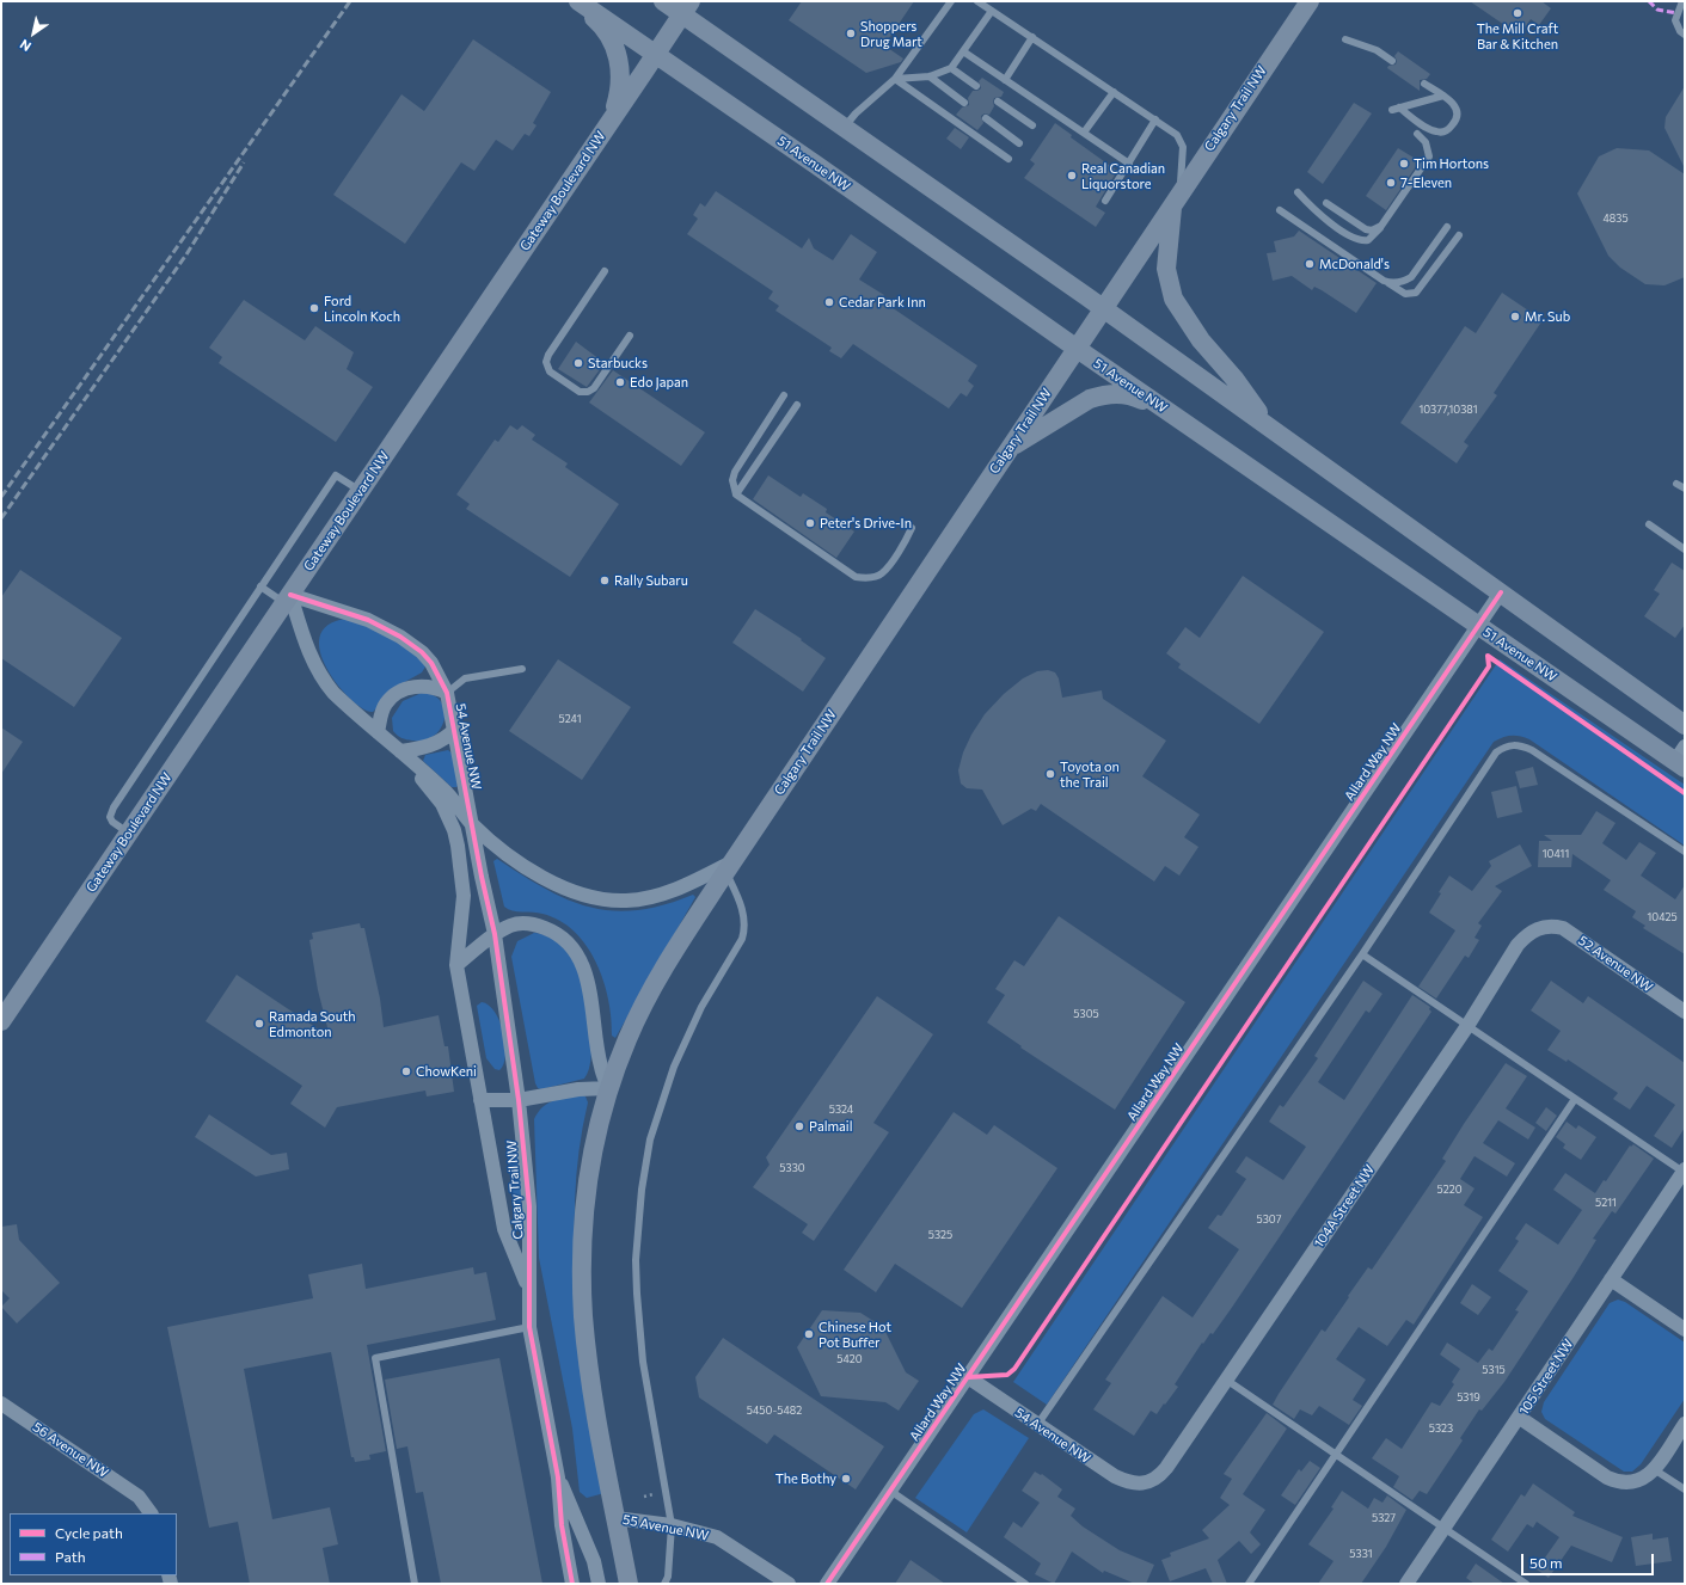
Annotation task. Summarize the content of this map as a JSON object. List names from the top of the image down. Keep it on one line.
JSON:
{"streets":{"main road":["Calgary Trail NW","51 Avenue NW","Gateway Boulevard NW"],"street":["54 Avenue NW","Allard Way NW","52 Avenue NW","104A Street NW","105 Street NW","56 Avenue NW","55 Avenue NW"]},"crossings":[["Calgary Trail NW","51 Avenue NW"],["Calgary Trail NW","Gateway Boulevard NW"],["Calgary Trail NW","54 Avenue NW"],["Calgary Trail NW","55 Avenue NW"],["51 Avenue NW","Gateway Boulevard NW"],["51 Avenue NW","Allard Way NW"],["Gateway Boulevard NW","54 Avenue NW"],["54 Avenue NW","Allard Way NW"],["54 Avenue NW","104A Street NW"],["52 Avenue NW","104A Street NW"]],"places":["The Mill Craft Bar & Kitchen","Shoppers Drug Mart","Tim Hortons","Real Canadian Liquorstore","7-Eleven","McDonald's","Cedar Park Inn","Ford Lincoln Koch","Mr. Sub","Starbucks","Edo Japan","Peter's Drive-In","Rally Subaru","Toyota on the Trail","Ramada South Edmonton","ChowKeni","Palmail","Chinese Hot Pot Buffer","The Bothy"],"house_numbers":["4835","10377,10381","5241","10411","10425","5305","5324","5330","5220","5211","5307","5325","5420","5315","5319","5450-5482","5323","5327","5331"],"legend":["Cycle path","Path"],"scale_bar":"50 m","north":"bottom left"}
